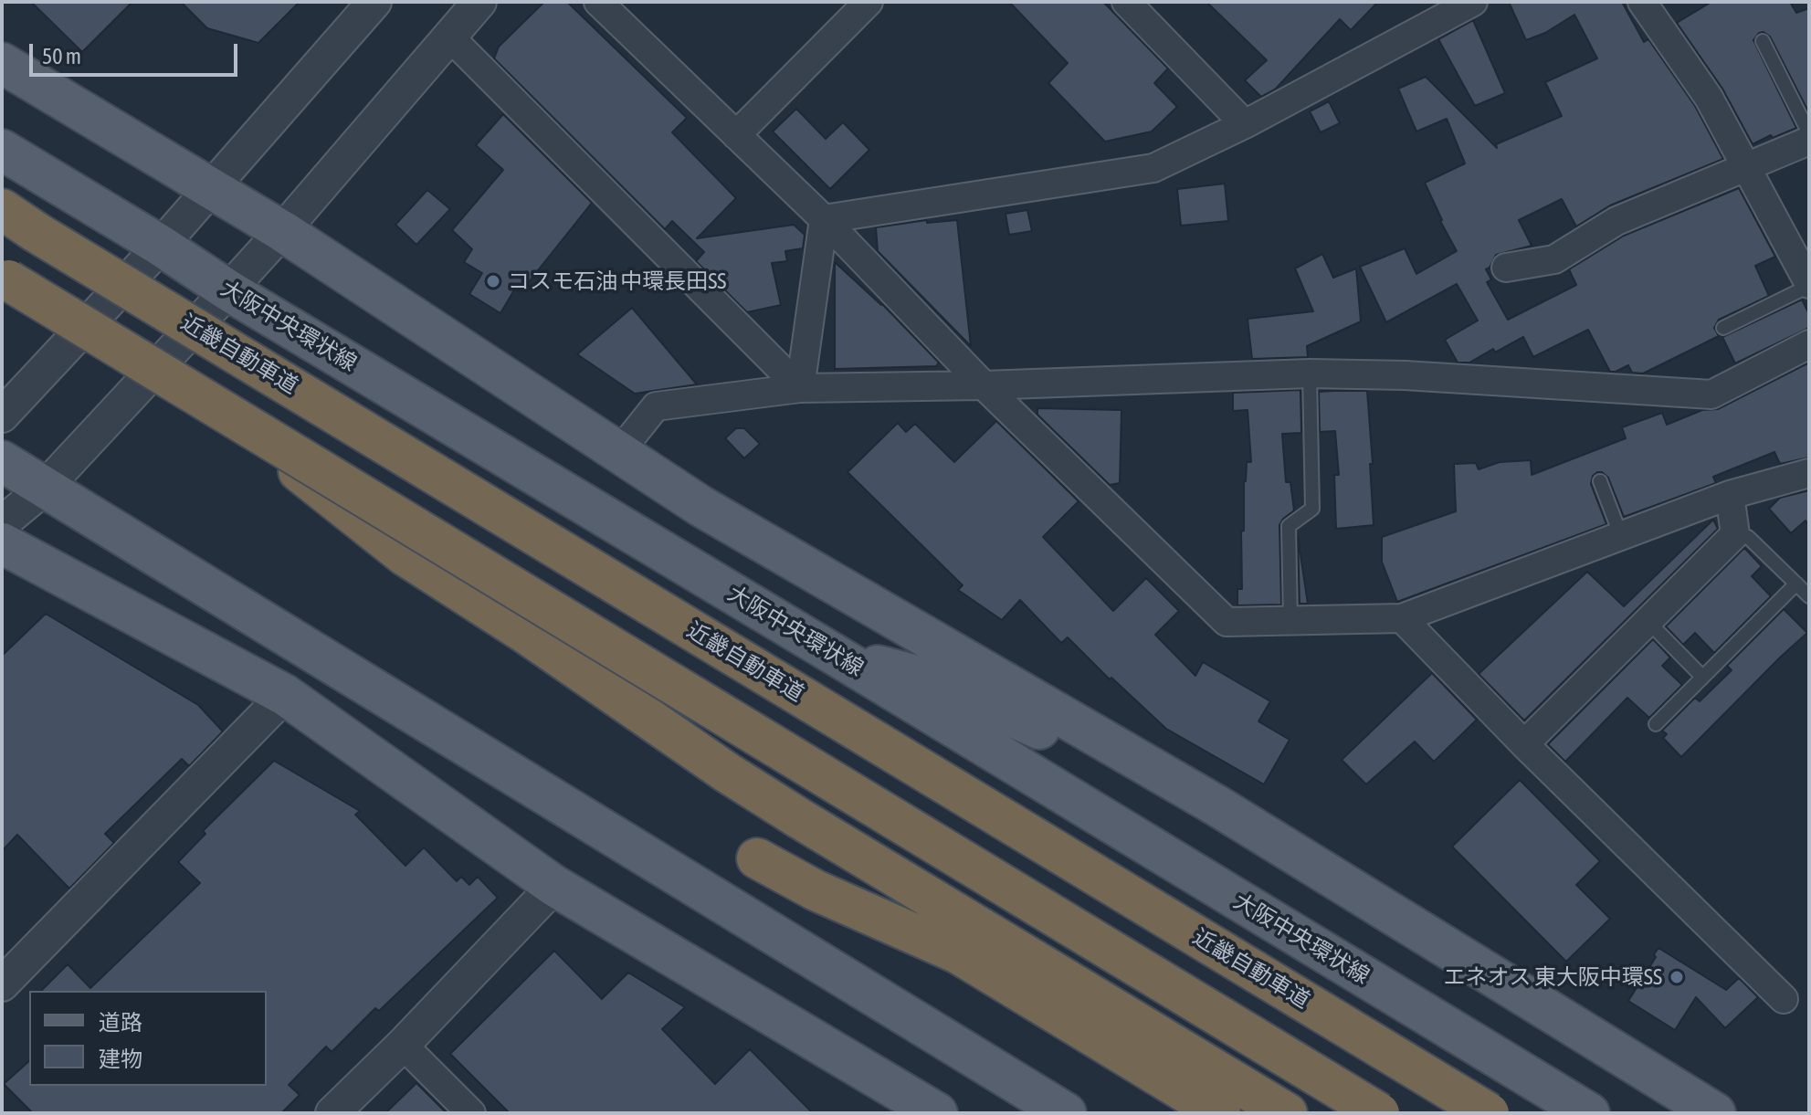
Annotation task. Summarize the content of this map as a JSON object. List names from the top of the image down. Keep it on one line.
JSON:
{"streets":{"highway":["近畿自動車道"],"main road":["大阪中央環状線"]},"places":["コスモ石油 中環長田SS","エネオス 東大阪中環SS"],"legend":["道路","建物"],"scale_bar":"50 m"}
